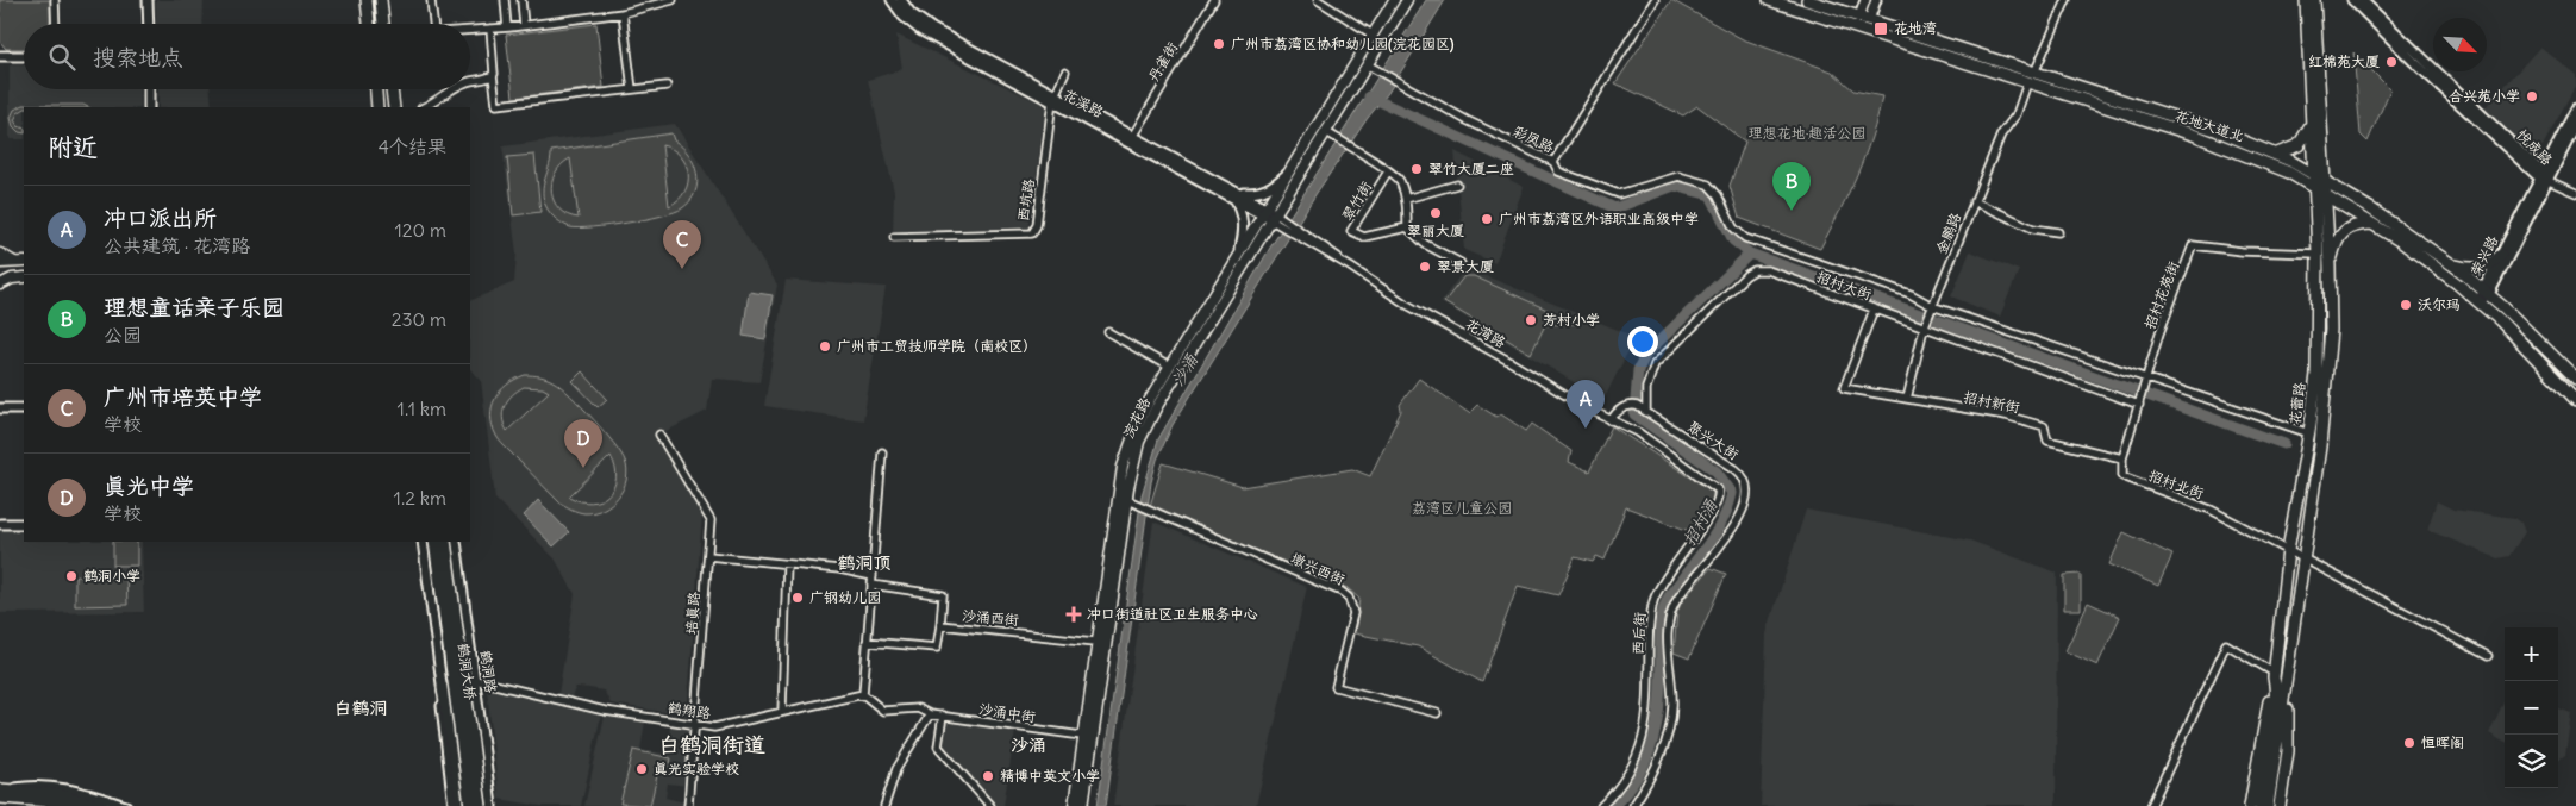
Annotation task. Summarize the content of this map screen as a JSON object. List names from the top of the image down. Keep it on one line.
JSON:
{"streets":{"main road":["花地大道北","花蕾路","浣花路","鹤洞大桥"],"street":["丹雀街","花溪路","彩凤路","悦成路","西坑路","翠竹街","金鹏路","荣兴路","招村大街","招村花苑街","花湾路","招村新街","聚兴大街","招村北街","墩兴西街","培真路","沙涌西街","西后街","鹤洞路","鹤翔路","沙涌中街"]},"crossings":[["丹雀街","花溪路"],["花溪路","西坑路"],["花溪路","花湾路"],["花溪路","浣花路"],["花地大道北","金鹏路"],["花地大道北","荣兴路"],["花地大道北","花蕾路"],["彩凤路","浣花路"],["悦成路","荣兴路"],["翠竹街","浣花路"],["金鹏路","招村大街"],["金鹏路","招村新街"],["招村大街","招村花苑街"],["招村大街","招村新街"],["招村大街","聚兴大街"],["招村花苑街","花蕾路"],["花湾路","浣花路"],["花湾路","西后街"],["招村新街","招村北街"],["花蕾路","招村北街"],["浣花路","墩兴西街"],["浣花路","沙涌西街"],["浣花路","沙涌中街"],["培真路","鹤翔路"],["鹤洞路","鹤翔路"]],"districts":["鹤洞顶","白鹤洞","白鹤洞街道","沙涌"],"water":["沙涌","招村涌"],"parks":["理想花地·趣活公园","荔湾区儿童公园"],"places":{"transit":["花地湾"],"other":["广州市荔湾区协和幼儿园(浣花园区)","红棉苑大厦","合兴苑小学","翠竹大厦二座","翠丽大厦","广州市荔湾区外语职业高级中学","翠景大厦","沃尔玛","芳村小学","广州市工贸技师学院（南校区）","鹤洞小学","广钢幼儿园","恒晖阁","真光实验学校","精博中英文小学"],"health":["冲口街道社区卫生服务中心"]},"north":"bottom right","page":{"search":"搜索地点","heading":["附近","4个结果"],"pins":["B","C","A","D"],"list":[{"mark":"A","name":"冲口派出所","note":"公共建筑 · 花湾路","value":"120 m"},{"mark":"B","name":"理想童话亲子乐园","note":"公园","value":"230 m"},{"mark":"C","name":"广州市培英中学","note":"学校","value":"1.1 km"},{"mark":"D","name":"真光中学","note":"学校","value":"1.2 km"}],"map_buttons":["+","−"]}}
